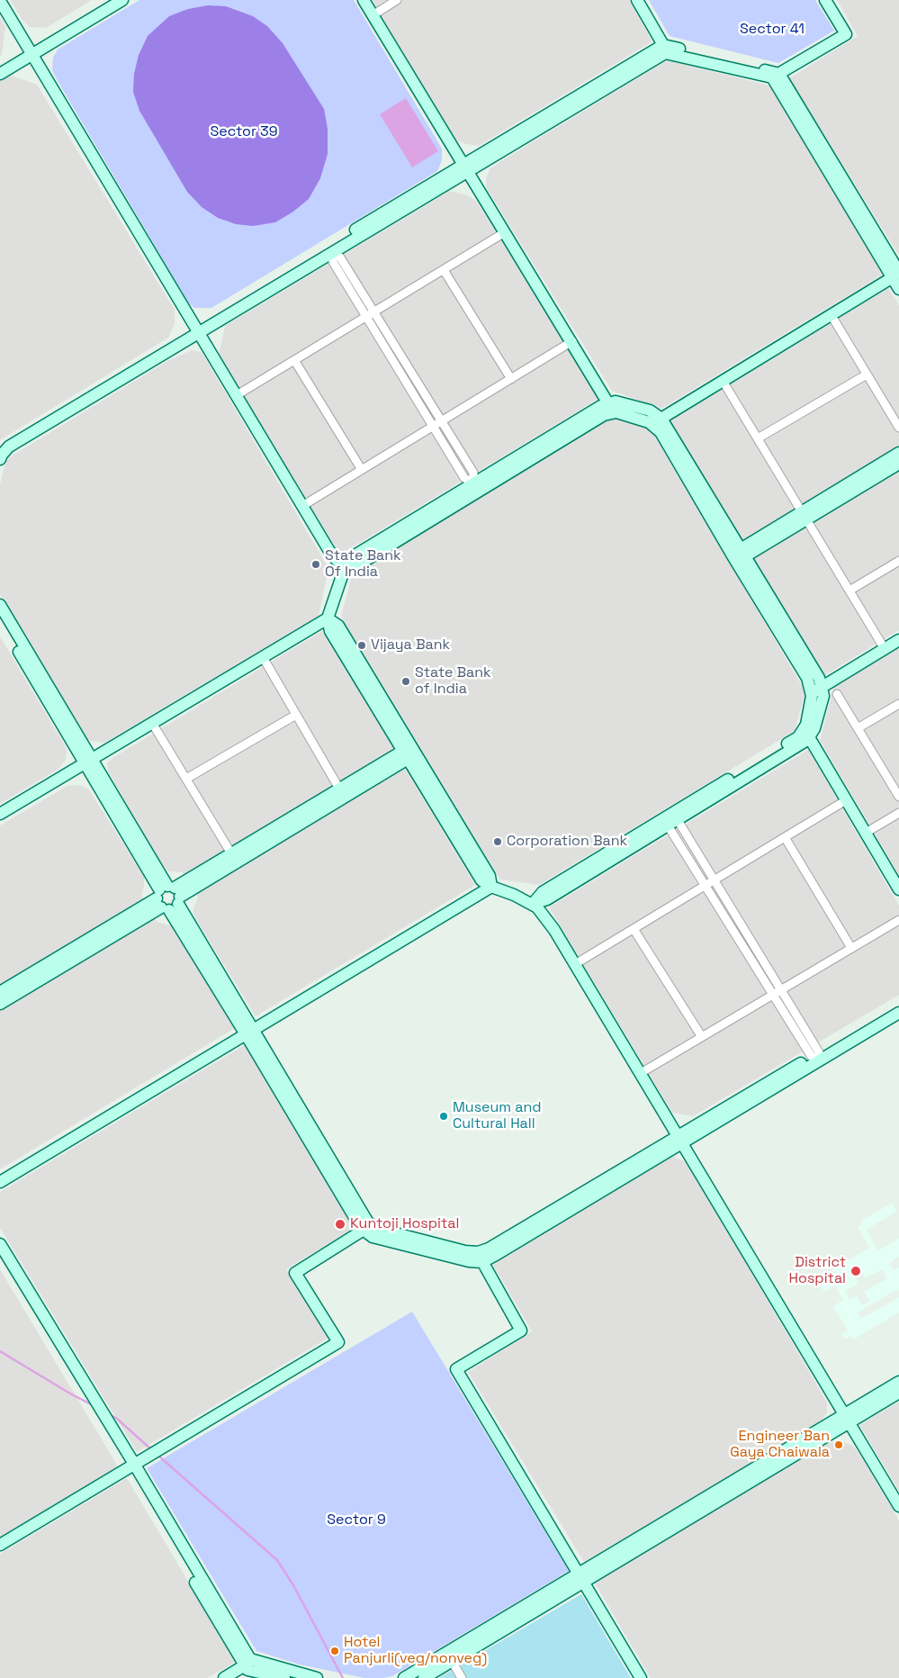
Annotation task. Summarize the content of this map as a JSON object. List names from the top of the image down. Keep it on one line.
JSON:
{"parks":["Sector 41","Sector 39","Sector 9"],"places":["State Bank Of India","Vijaya Bank","State Bank of India","Corporation Bank","Museum and Cultural Hall","Kuntoji Hospital","District Hospital","Engineer Ban Gaya Chaiwala","Hotel Panjurli(veg/nonveg)"]}
